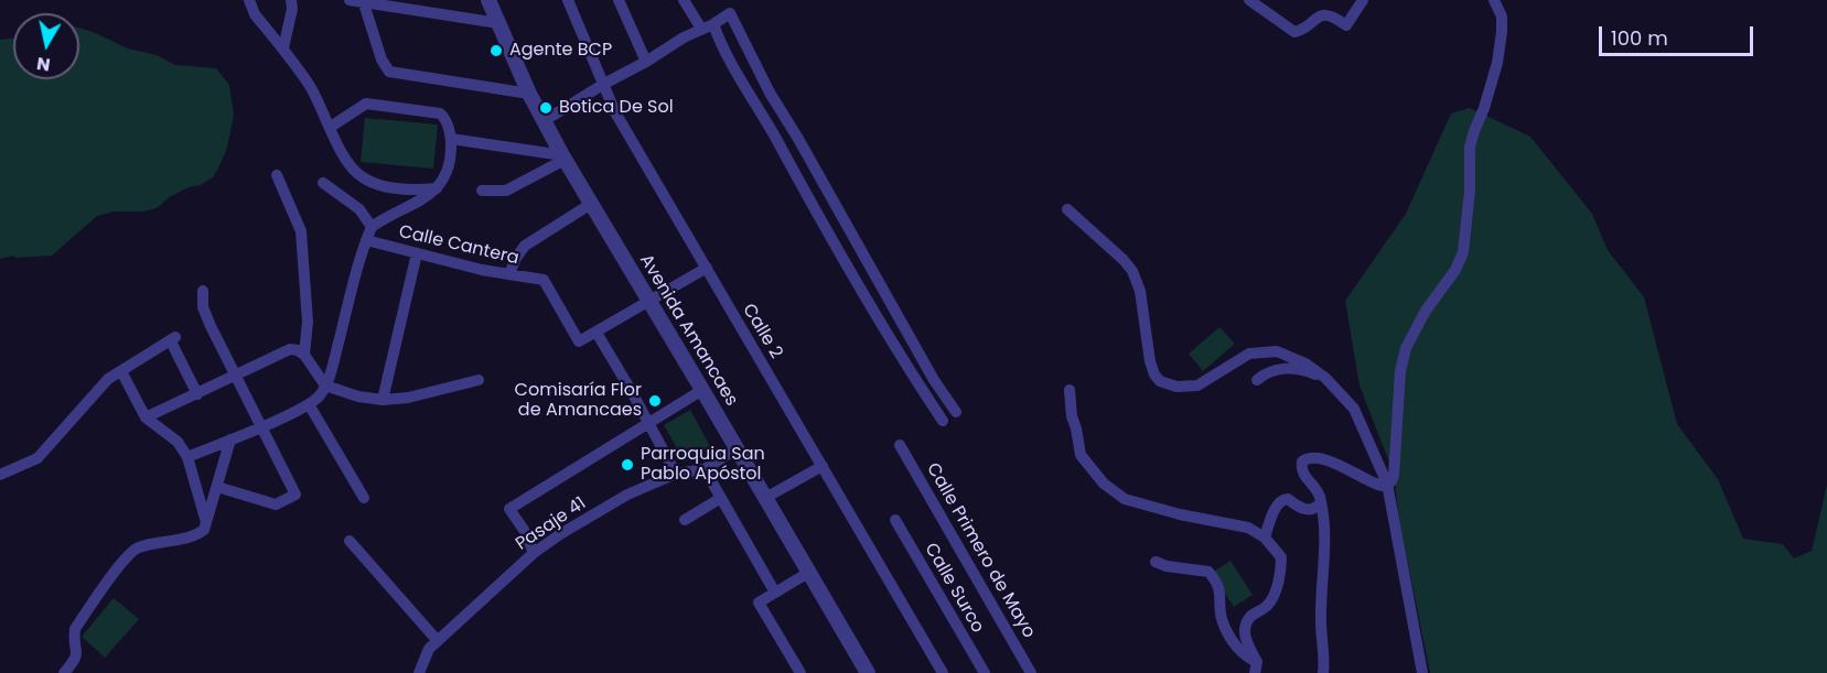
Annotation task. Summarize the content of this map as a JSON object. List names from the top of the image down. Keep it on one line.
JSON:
{"streets":{"street":["Calle Cantera","Avenida Amancaes","Calle 2","Pasaje 41","Calle Primero de Mayo","Calle Surco"]},"crossings":[["Avenida Amancaes","Pasaje 41"]],"places":["Agente BCP","Botica De Sol","Comisaría Flor de Amancaes","Parroquia San Pablo Apóstol"],"scale_bar":"100 m","north":"bottom"}
